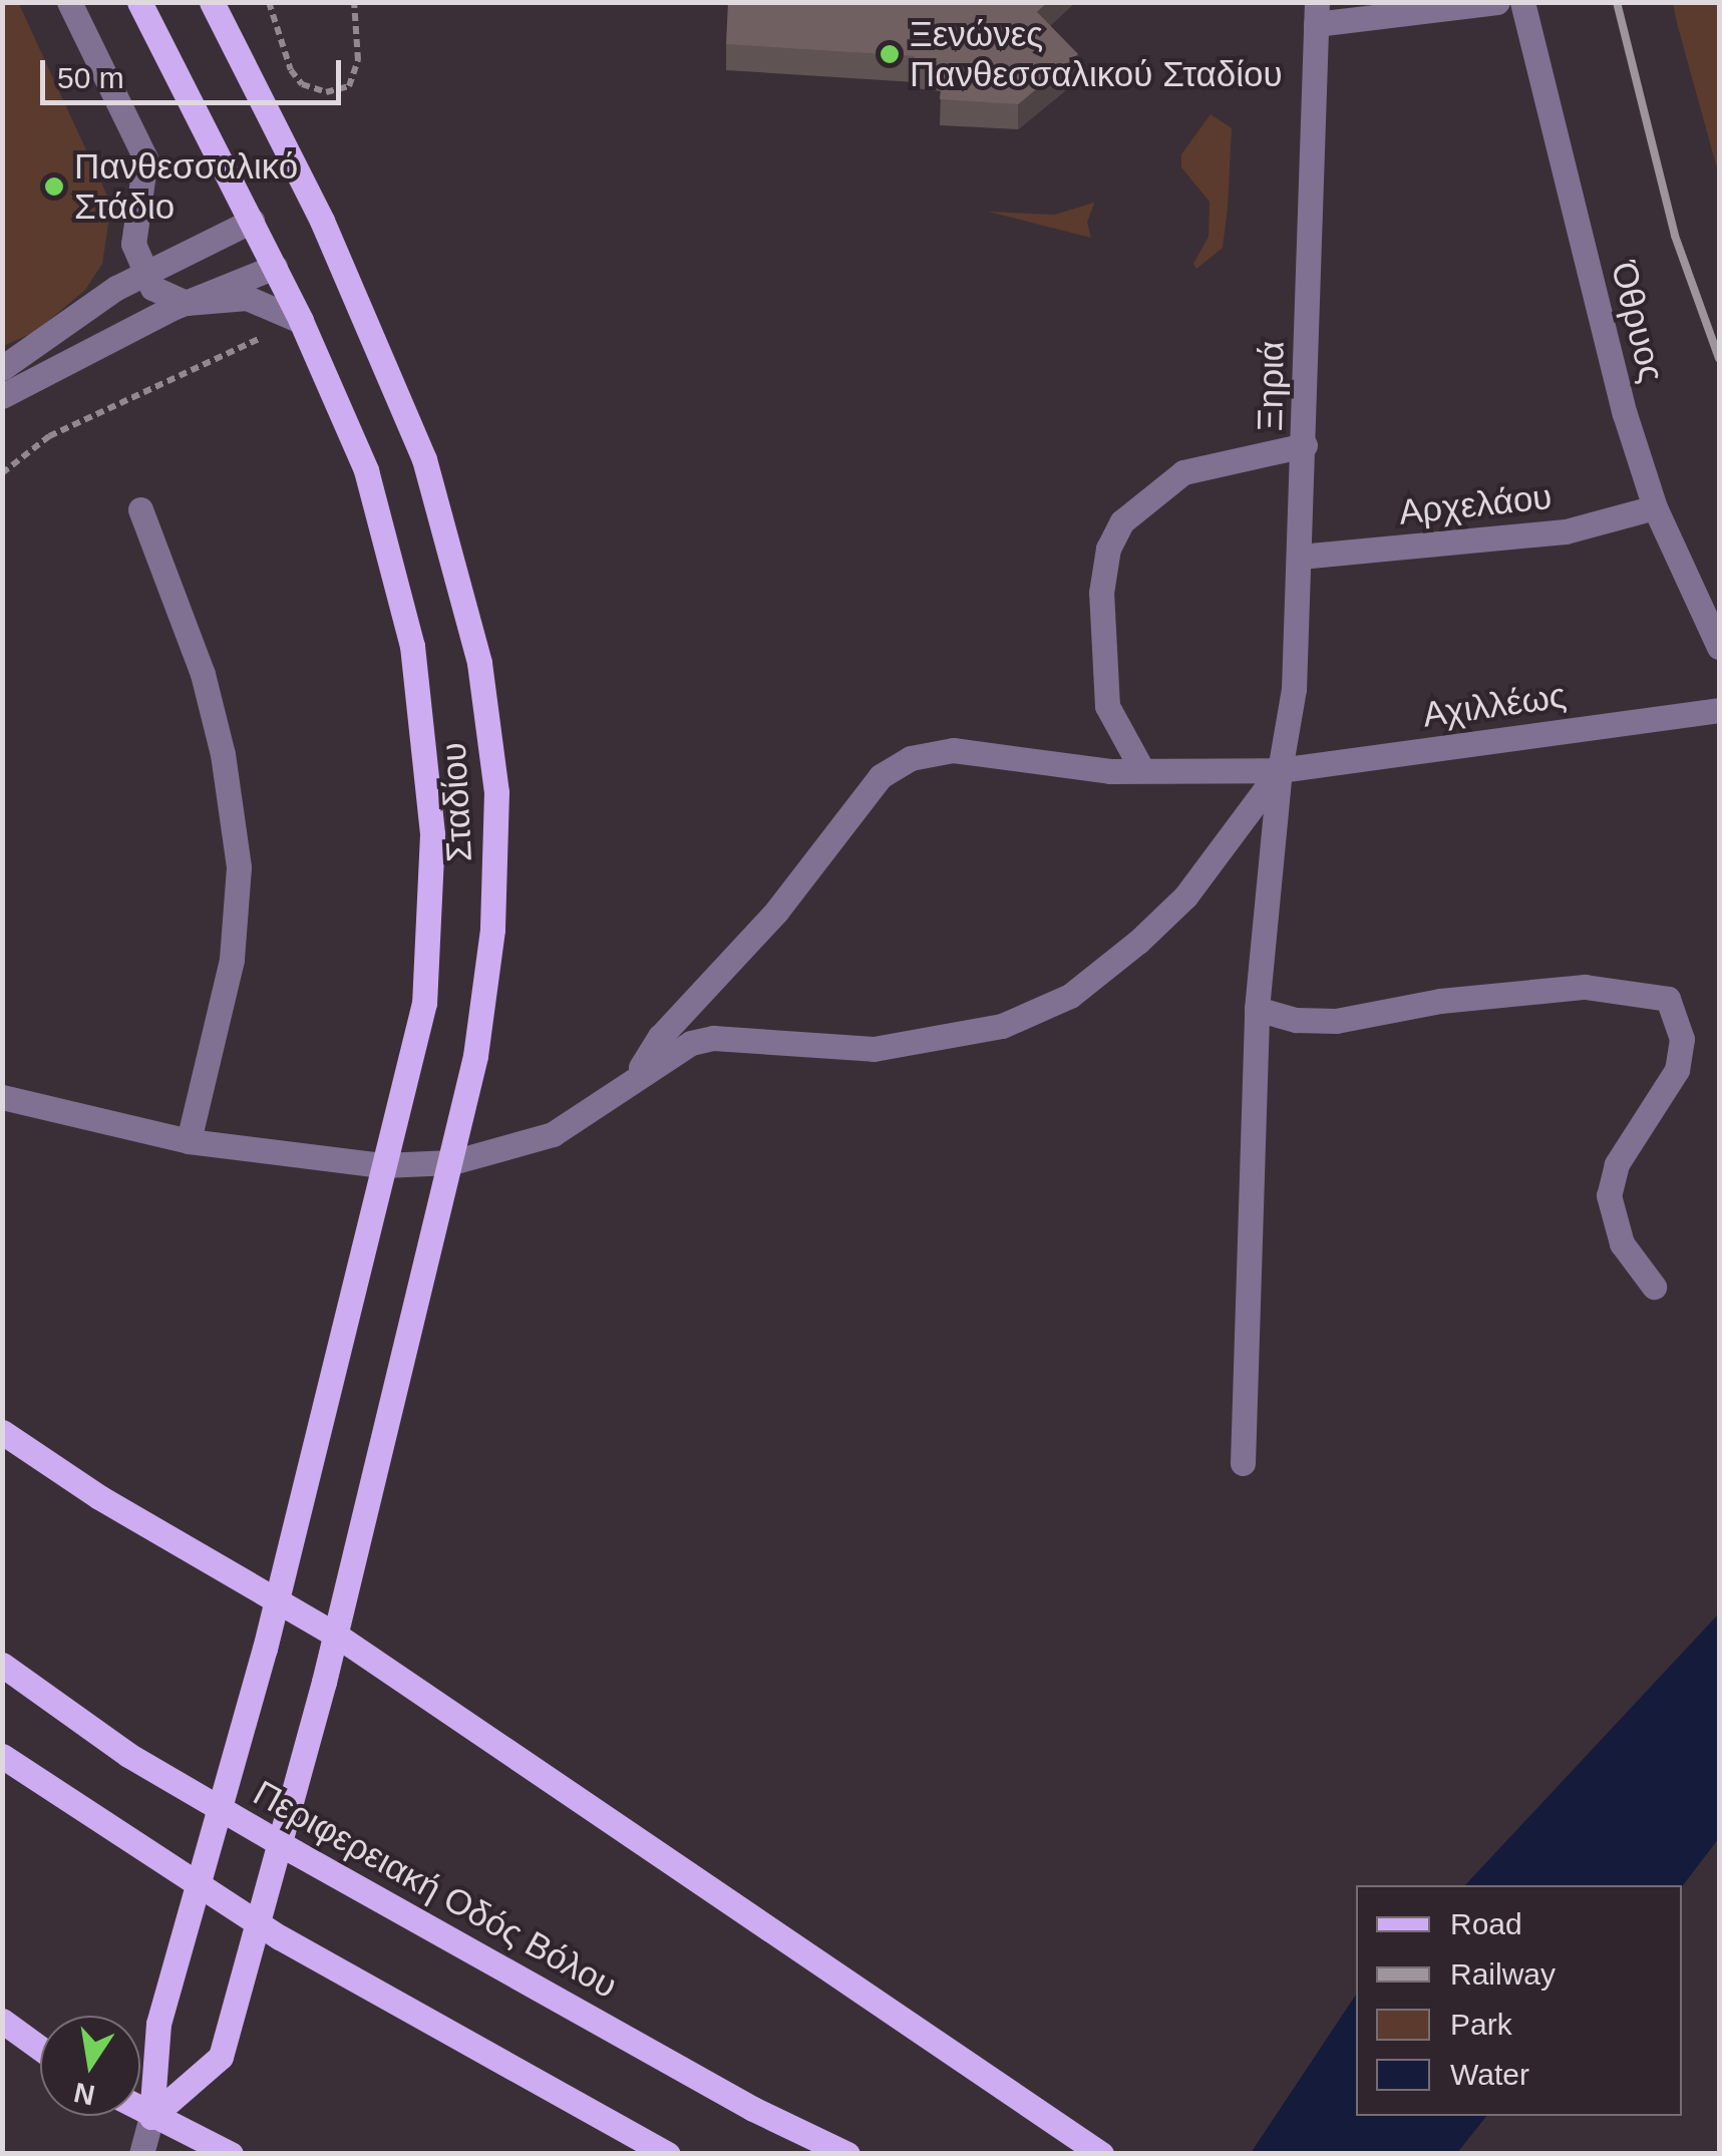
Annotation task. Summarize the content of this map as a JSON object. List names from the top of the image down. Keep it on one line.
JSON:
{"streets":{"main road":["Σταδίου","Περιφερειακή Οδός Βόλου"],"street":["Όθρυος","Ξηριά","Αρχελάου","Αχιλλέως"]},"crossings":[["Όθρυος","Αρχελάου"],["Ξηριά","Αρχελάου"],["Ξηριά","Αχιλλέως"]],"places":["Ξενώνες Πανθεσσαλικού Σταδίου","Πανθεσσαλικό Στάδιο"],"legend":["Road","Railway","Park","Water"],"scale_bar":"50 m","north":"bottom"}
